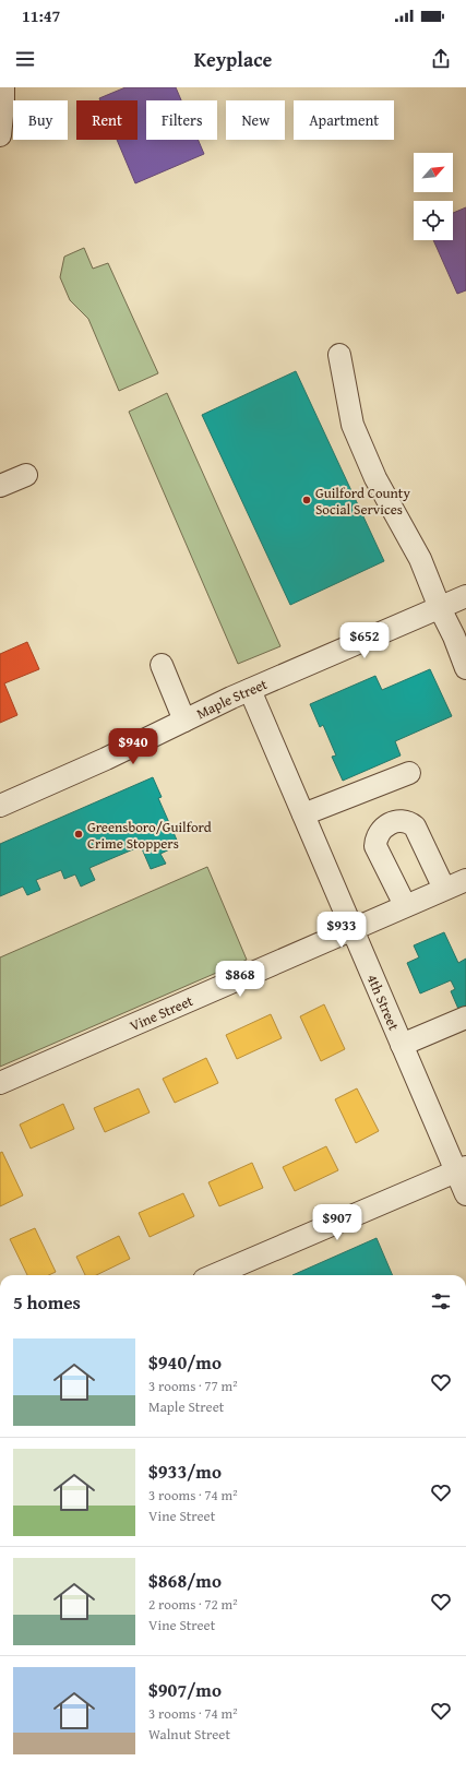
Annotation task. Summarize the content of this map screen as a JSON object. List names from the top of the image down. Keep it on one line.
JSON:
{"streets":{"street":["Maple Street","4th Street","Vine Street"]},"crossings":[["Maple Street","4th Street"],["4th Street","Vine Street"]],"places":["Guilford County Social Services","Greensboro/Guilford Crime Stoppers"],"north":"top right","page":{"status":"11:47","header":"Keyplace","chip":["Buy","Rent","Filters","New","Apartment"],"price":["$652","$940","$933","$868","$907"],"heading":"5 homes","list":[{"name":"$940/mo","note":"3 rooms · 77 m² · Maple Street"},{"name":"$933/mo","note":"3 rooms · 74 m² · Vine Street"},{"name":"$868/mo","note":"2 rooms · 72 m² · Vine Street"},{"name":"$907/mo","note":"3 rooms · 74 m² · Walnut Street"}]}}
